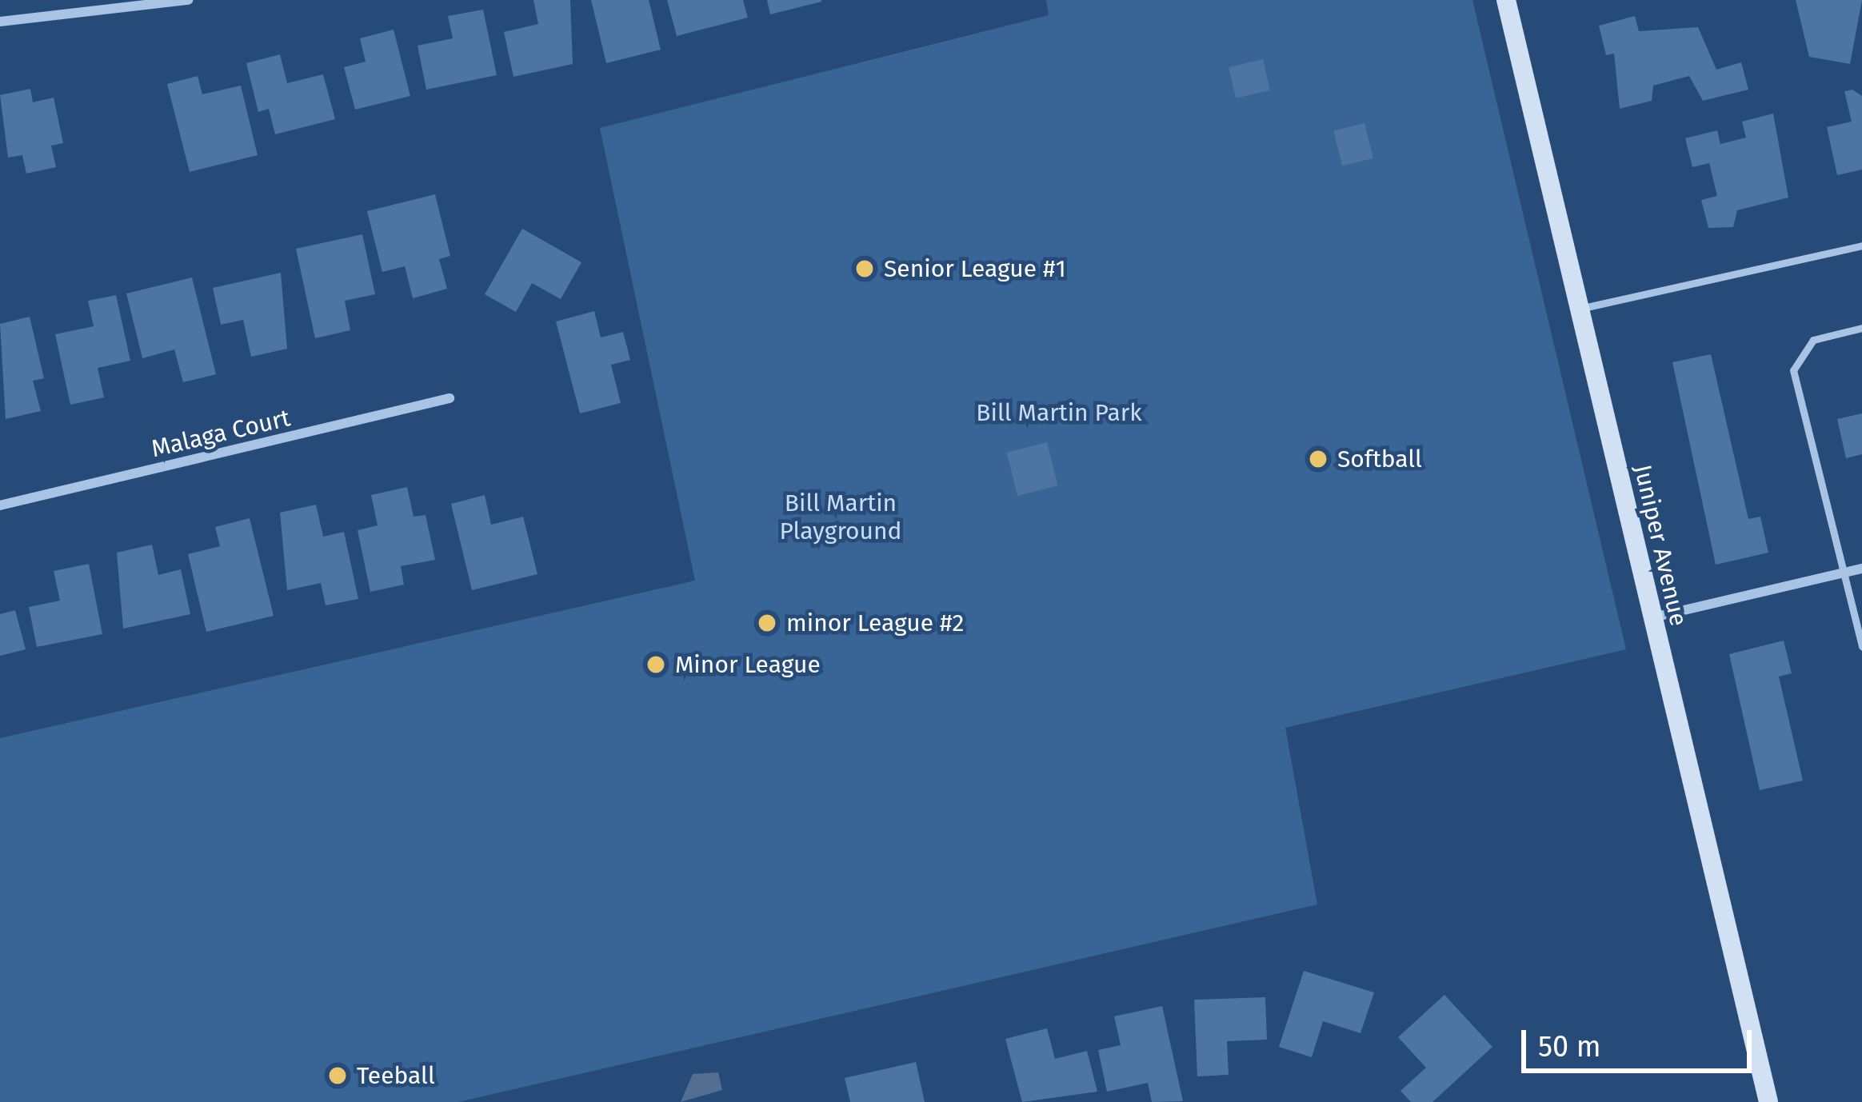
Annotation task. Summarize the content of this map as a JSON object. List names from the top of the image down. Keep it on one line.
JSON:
{"streets":{"street":["Malaga Court","Juniper Avenue"]},"parks":["Bill Martin Park","Bill Martin Playground"],"places":["Senior League #1","Softball","minor League #2","Minor League","Teeball"],"scale_bar":"50 m"}
